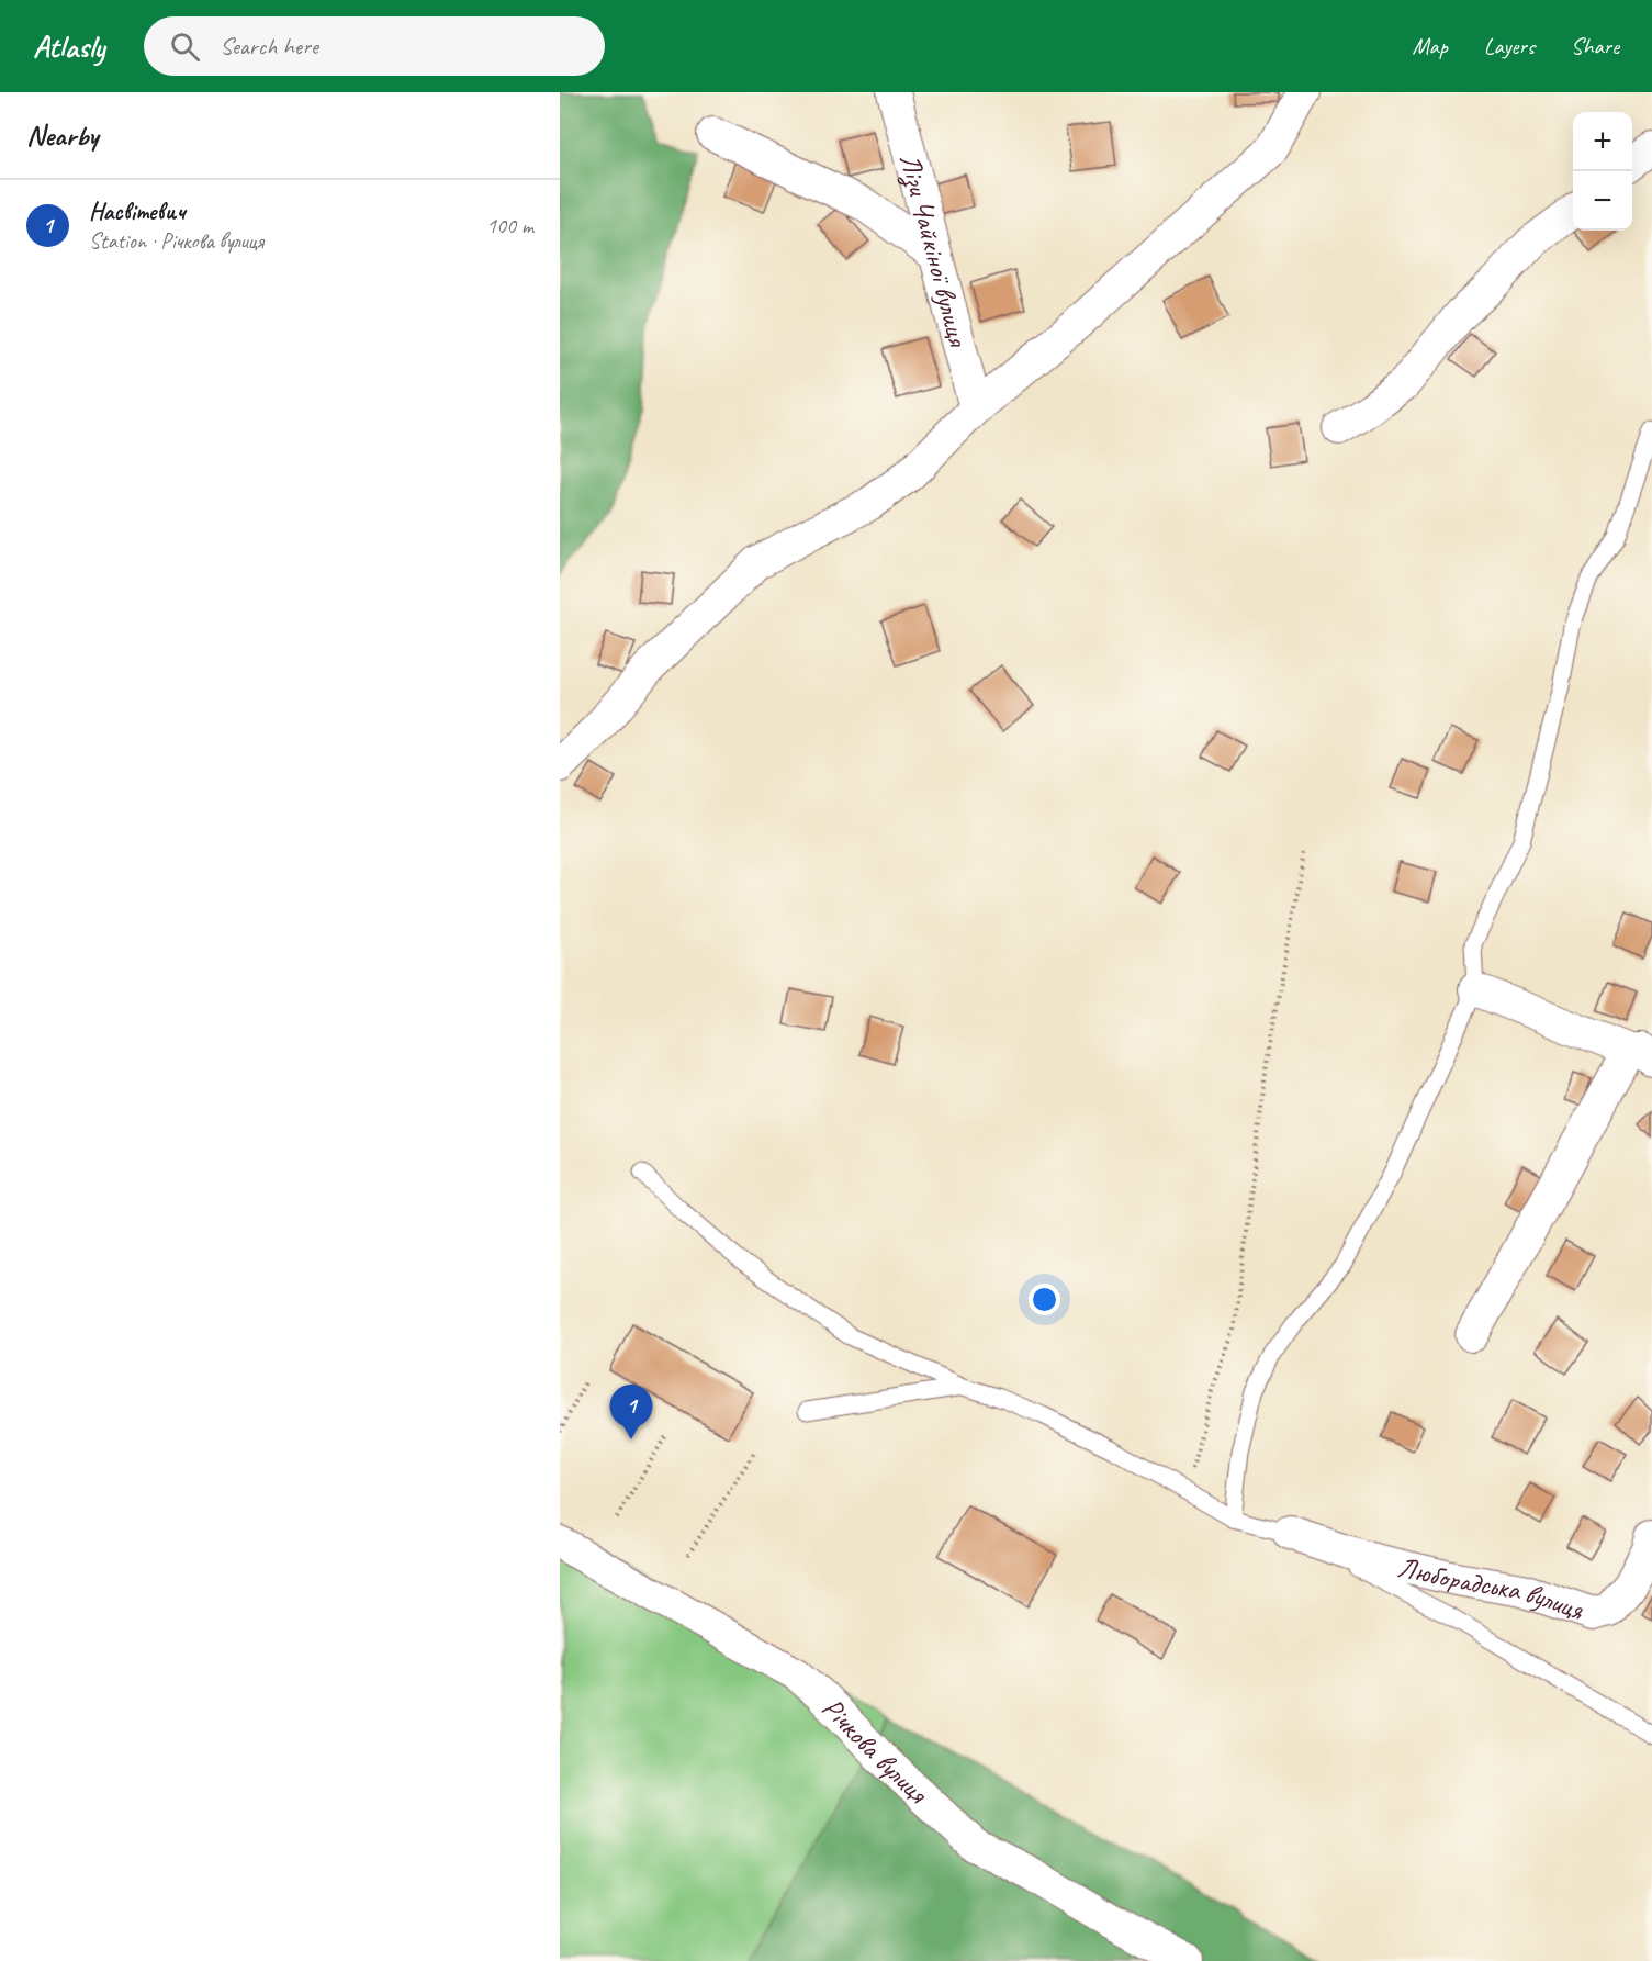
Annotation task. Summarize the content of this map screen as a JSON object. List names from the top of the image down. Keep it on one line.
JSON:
{"streets":{"street":["Лізи Чайкіної вулиця","Люборадська вулиця","Річкова вулиця"]},"page":{"header":"Atlasly","search":"Search here","nav":["Map","Layers","Share"],"heading":"Nearby","map_buttons":["+","−"],"list":[{"mark":"1","name":"Насвітевич","note":"Station · Річкова вулиця","value":"100 m"}],"pins":"1"}}
